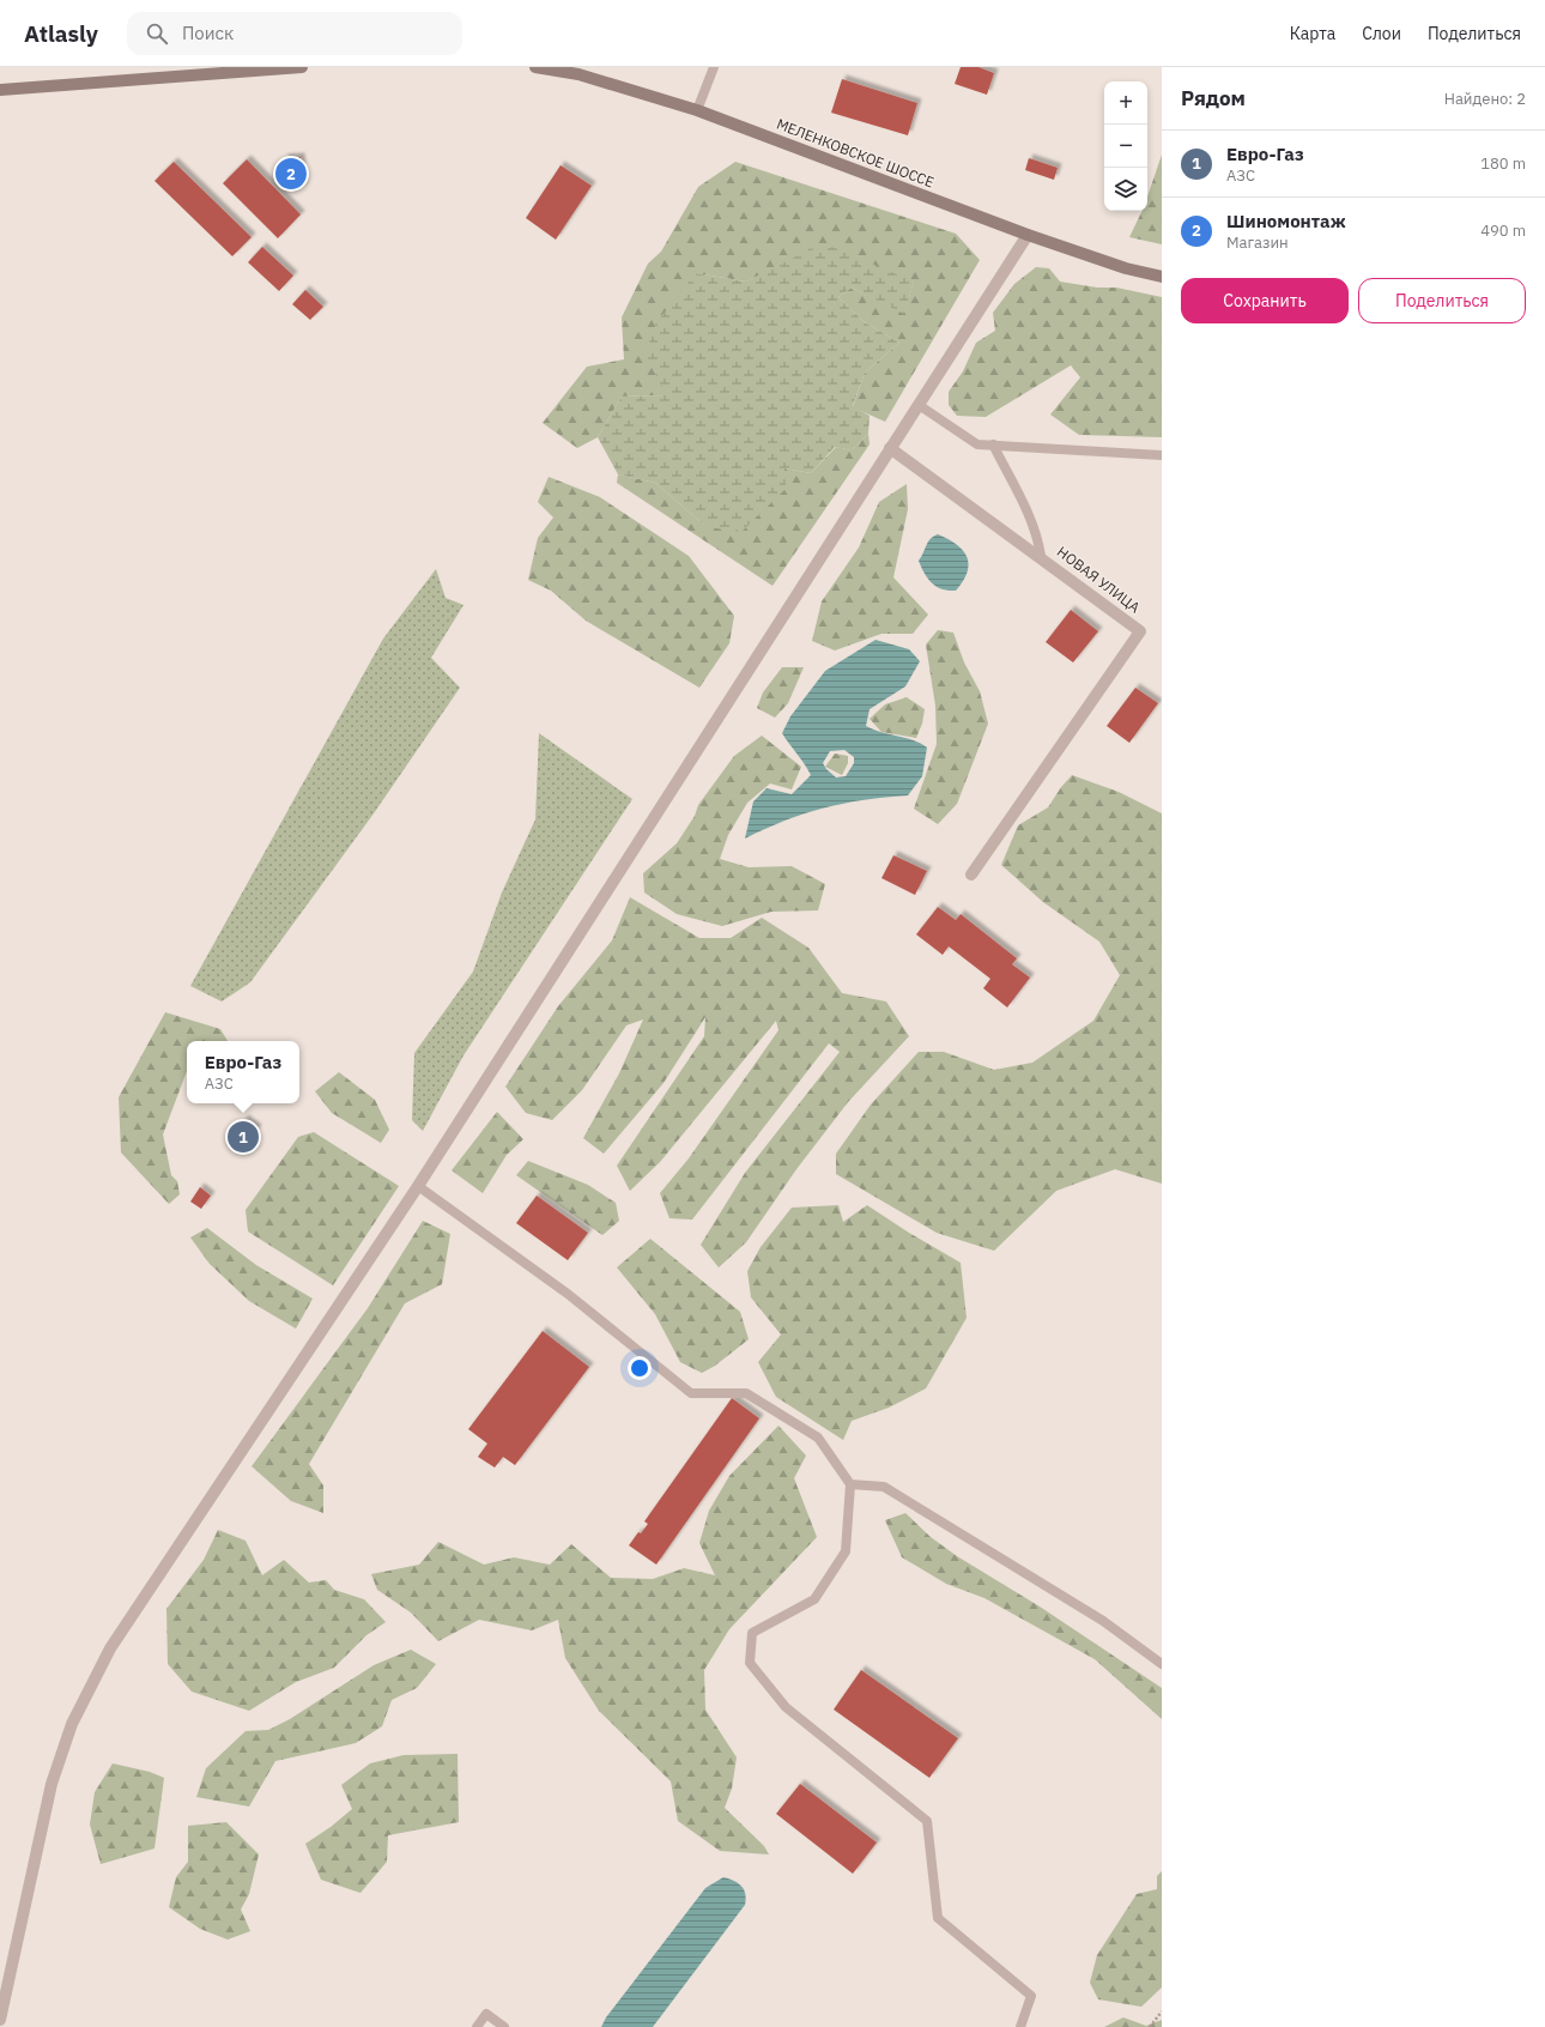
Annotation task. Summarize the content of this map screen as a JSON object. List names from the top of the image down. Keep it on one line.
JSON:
{"streets":{"main road":["МЕЛЕНКОВСКОЕ ШОССЕ"],"street":["НОВАЯ УЛИЦА"]},"page":{"header":"Atlasly","search":"Поиск","nav":["Карта","Слои","Поделиться"],"heading":["Рядом","Найдено: 2"],"map_buttons":["+","−"],"list":[{"mark":"1","name":"Евро-Газ","note":"АЗС","value":"180 m"},{"mark":"2","name":"Шиномонтаж","note":"Магазин","value":"490 m"}],"pins":["2","1"],"buttons":["Сохранить","Поделиться"],"popup":["Евро-Газ","АЗС"]}}
